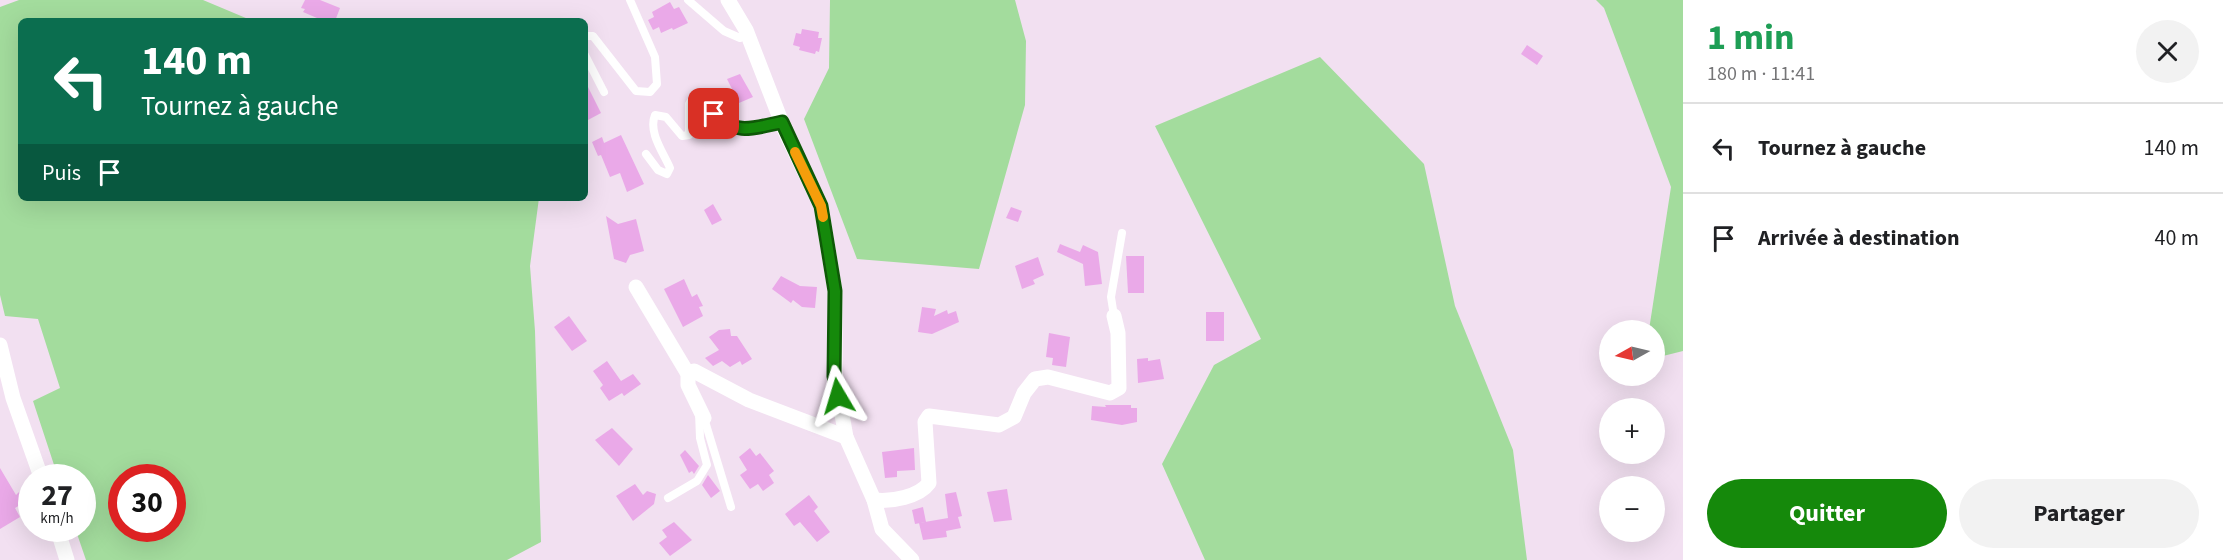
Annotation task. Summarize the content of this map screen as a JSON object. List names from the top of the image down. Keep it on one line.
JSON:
{"north":"left","page":{"heading":["1 min","180 m · 11:41"],"turn":["140 m","Tournez à gauche"],"list":[{"name":"Tournez à gauche","value":"140 m"},{"name":"Arrivée à destination","value":"40 m"}],"then":"Puis","map_buttons":["+","−"],"speed":"27 km/h","limit":"30","buttons":["Quitter","Partager"]}}
